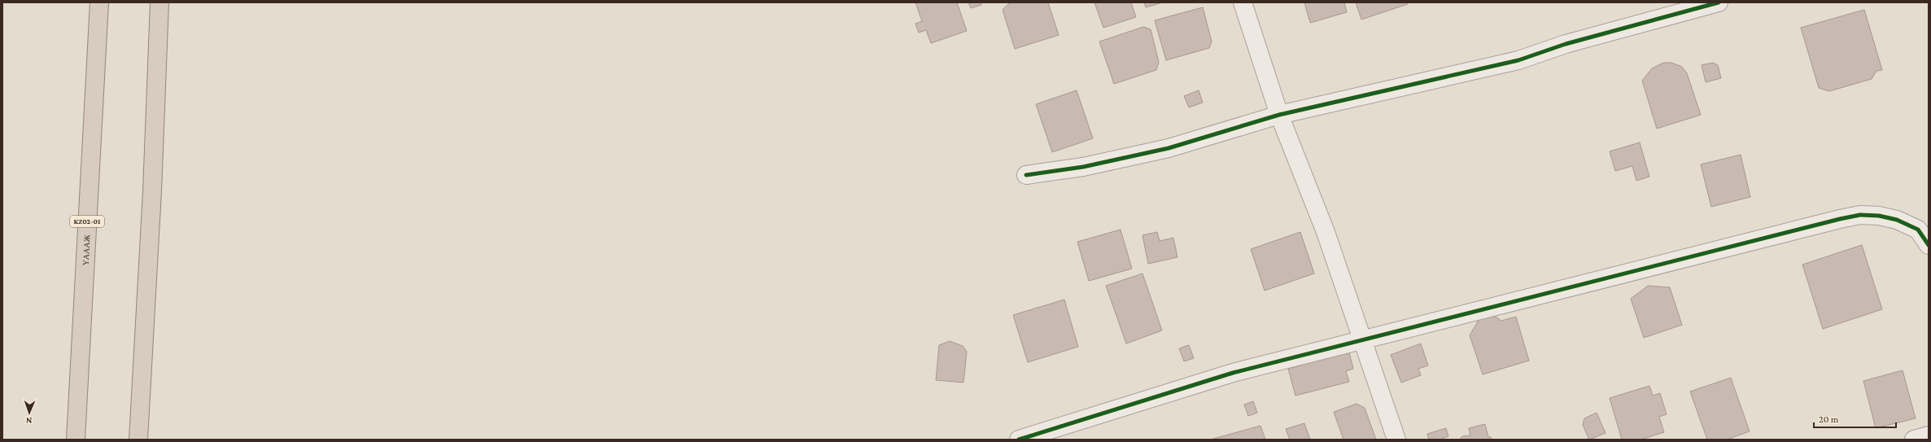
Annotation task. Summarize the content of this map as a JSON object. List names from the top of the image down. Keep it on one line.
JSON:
{"streets":{"highway":["KZ02-01","ҮАААЖ"]},"scale_bar":"20 m","north":"bottom"}
